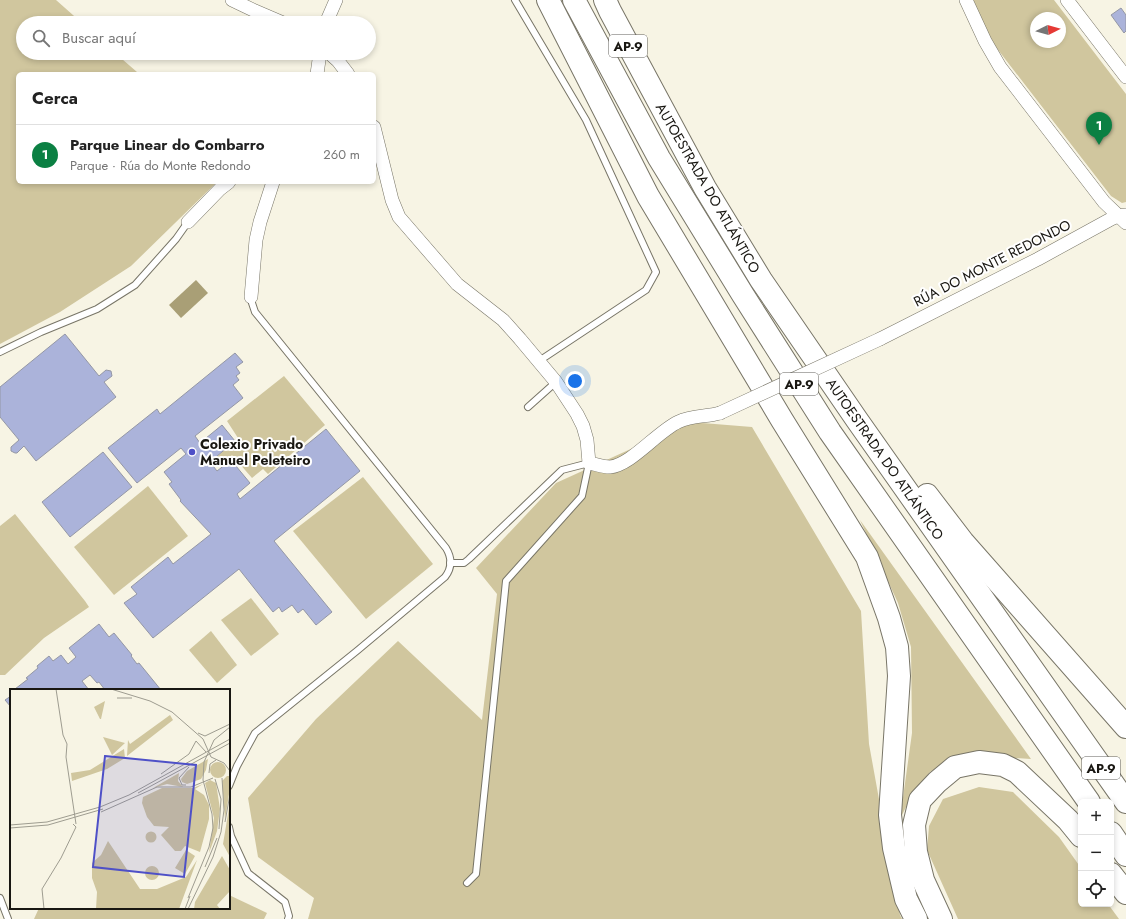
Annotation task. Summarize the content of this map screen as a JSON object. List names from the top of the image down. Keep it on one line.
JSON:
{"streets":{"highway":["AP-9","AUTOESTRADA DO ATLÁNTICO"],"street":["RÚA DO MONTE REDONDO"]},"places":["Colexio Privado Manuel Peleteiro"],"north":"right","page":{"search":"Buscar aquí","heading":"Cerca","pins":"1","list":[{"mark":"1","name":"Parque Linear do Combarro","note":"Parque · Rúa do Monte Redondo","value":"260 m"}],"map_buttons":["+","−"]}}
